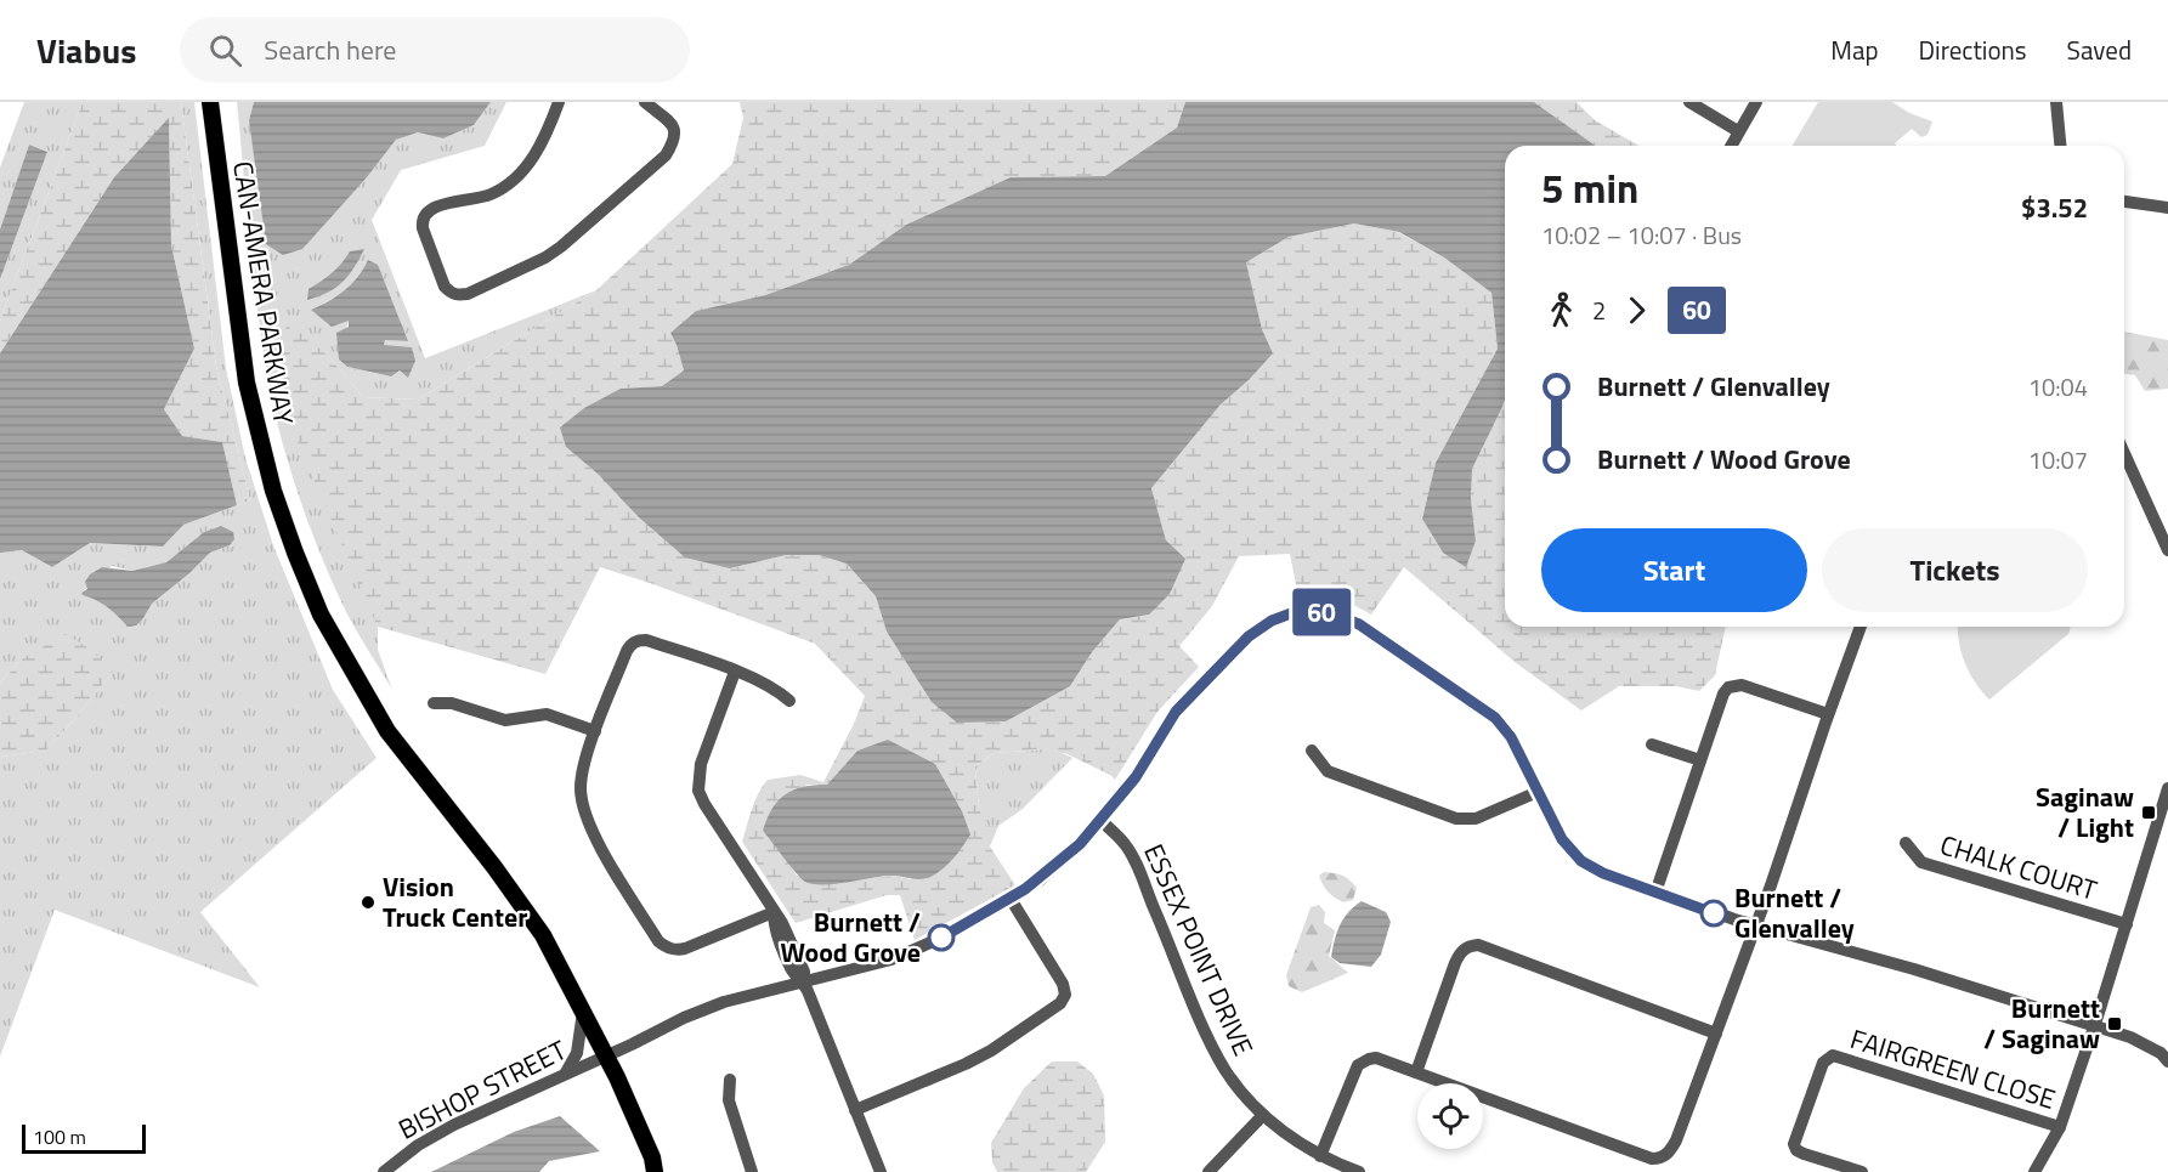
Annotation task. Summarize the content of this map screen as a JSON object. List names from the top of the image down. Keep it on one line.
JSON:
{"streets":{"main road":["CAN-AMERA PARKWAY"],"street":["CHALK COURT","ESSEX POINT DRIVE","FAIRGREEN CLOSE","BISHOP STREET"]},"crossings":[["CAN-AMERA PARKWAY","BISHOP STREET"],["ESSEX POINT DRIVE","BISHOP STREET"]],"places":{"transit":["Saginaw / Light","Burnett / Saginaw"],"other":["Vision Truck Center","Burnett / Glenvalley","Burnett / Wood Grove"]},"lines":["bus line 60"],"scale_bar":"100 m","page":{"header":"Viabus","search":"Search here","nav":["Map","Directions","Saved"],"on_map":"60","heading":["5 min","10:02 – 10:07 · Bus","$3.52"],"legs":["2","60"],"list":[{"name":"Burnett / Glenvalley","value":"10:04"},{"name":"Burnett / Wood Grove","value":"10:07"}],"buttons":["Start","Tickets"],"scale":"100 m"}}
